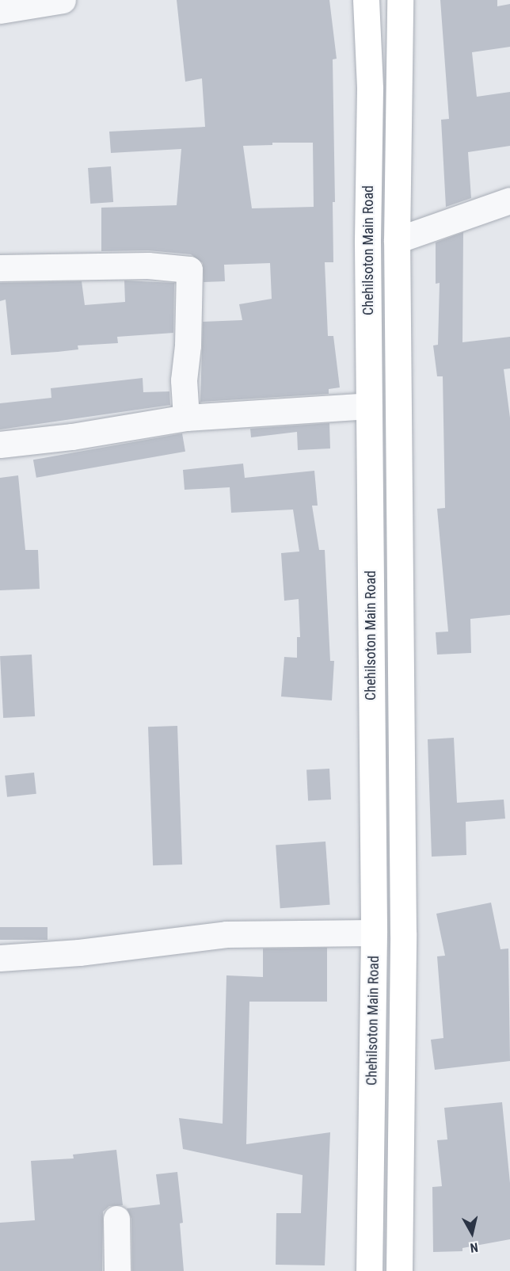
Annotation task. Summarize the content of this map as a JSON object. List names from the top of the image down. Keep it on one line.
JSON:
{"streets":{"main road":["Chehilsoton Main Road"]},"north":"bottom"}
